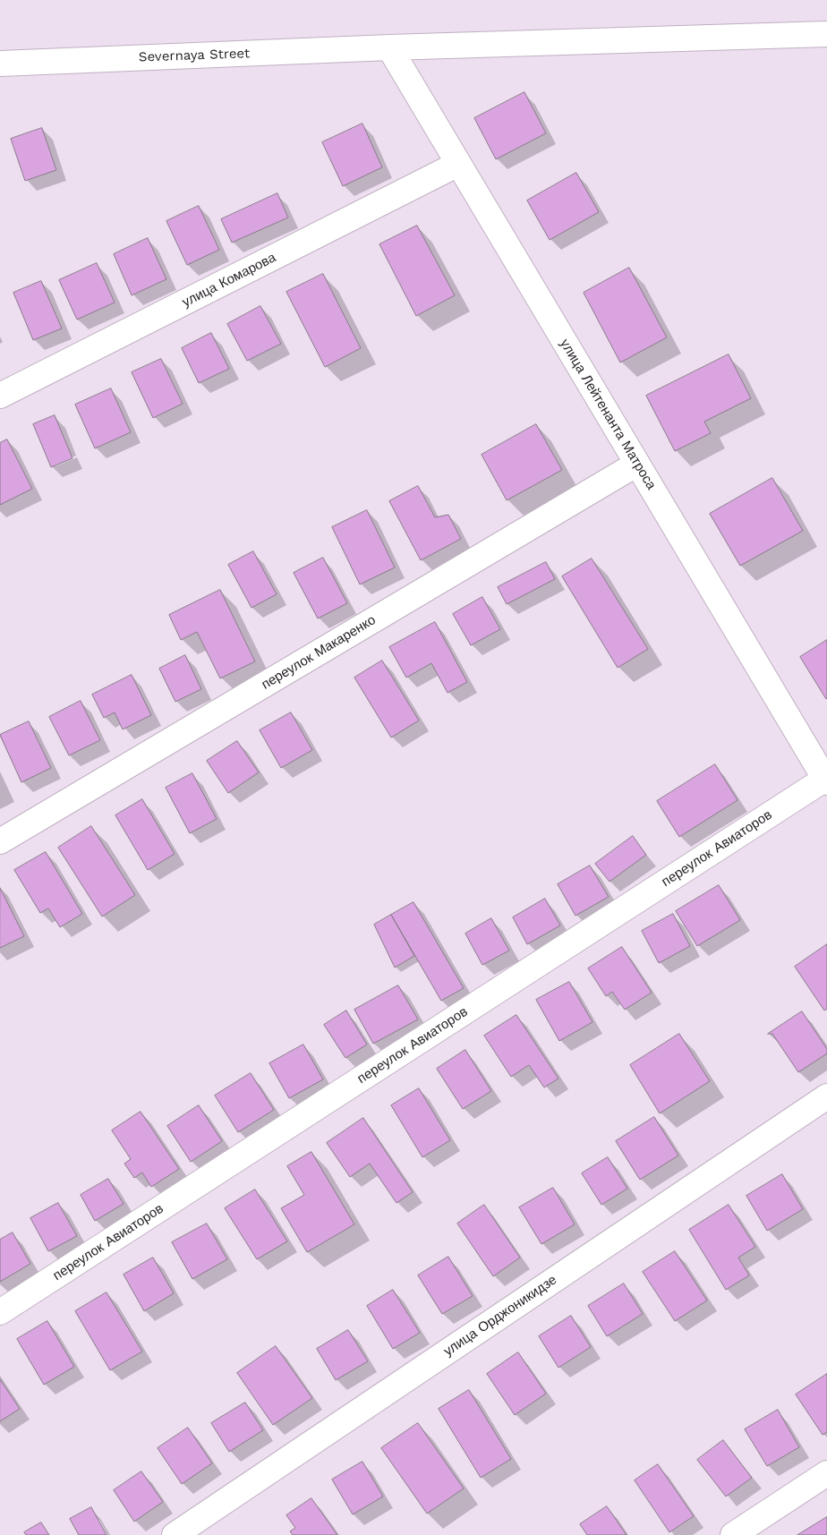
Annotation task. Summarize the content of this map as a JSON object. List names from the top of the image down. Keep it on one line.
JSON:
{"streets":{"street":["Severnaya Street","улица Комарова","улица Лейтенанта Матроса","переулок Макаренко","переулок Авиаторов","улица Орджоникидзе"]},"crossings":[["Severnaya Street","улица Лейтенанта Матроса"],["улица Комарова","улица Лейтенанта Матроса"],["улица Лейтенанта Матроса","переулок Макаренко"],["улица Лейтенанта Матроса","переулок Авиаторов"]]}
